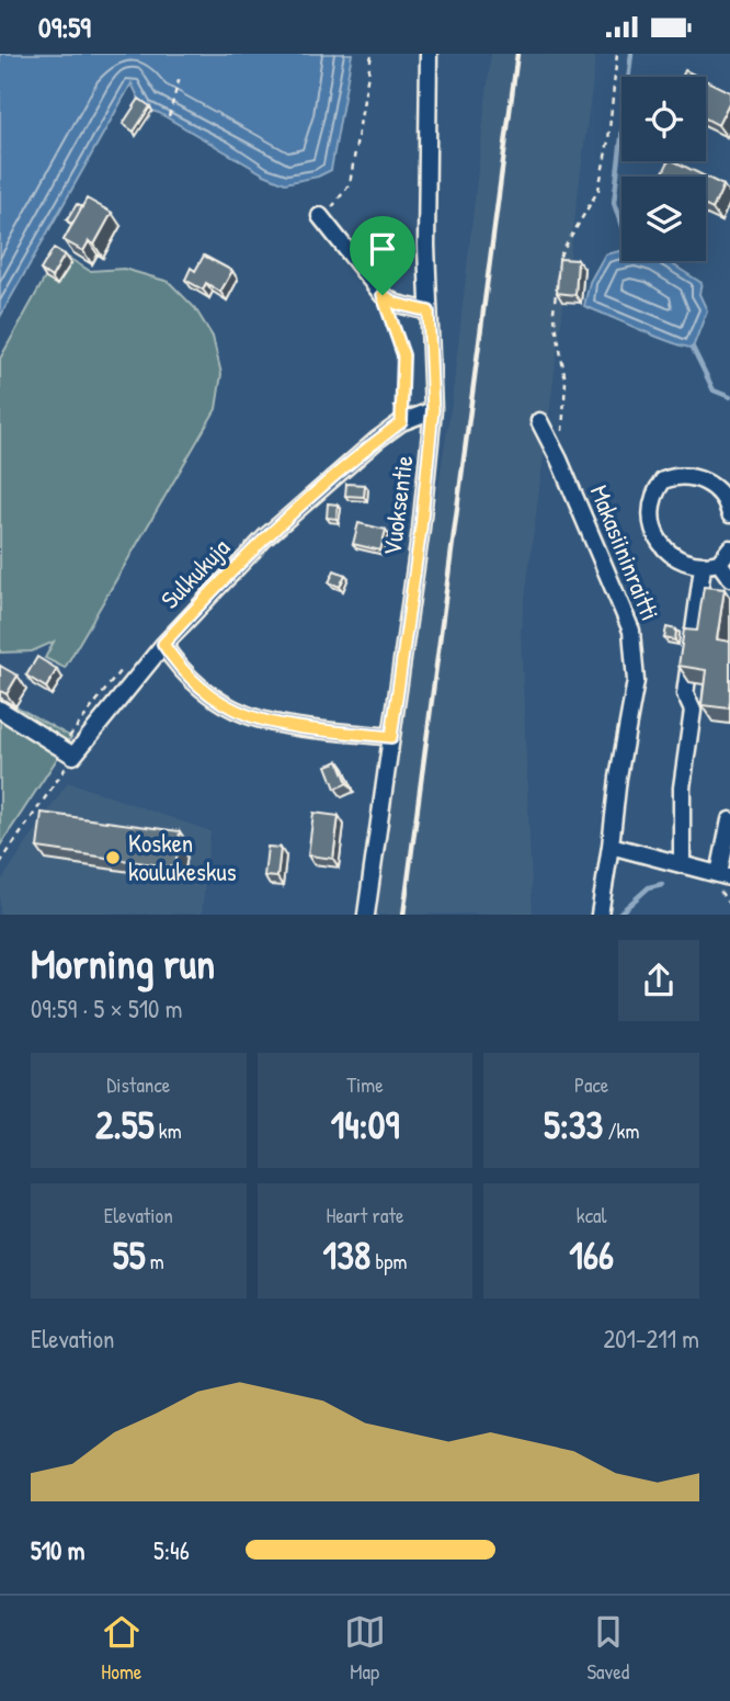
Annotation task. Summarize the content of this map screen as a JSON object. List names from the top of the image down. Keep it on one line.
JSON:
{"streets":{"street":["Vuoksentie","Makasiininraitti","Sulkukuja"]},"crossings":[["Vuoksentie","Sulkukuja"]],"places":["Kosken koulukeskus"],"page":{"status":"09:59","heading":["Morning run","09:59 · 5 × 510 m"],"stats":[["Distance","2.55 km"],["Time","14:09"],["Pace","5:33 /km"],["Elevation","55 m"],["Heart rate","138 bpm"],["kcal","166"]],"chart":["Elevation","201–211 m"],"list":[{"name":"510 m","note":"5:46"}],"tabs":["Home","Map","Saved"]}}
